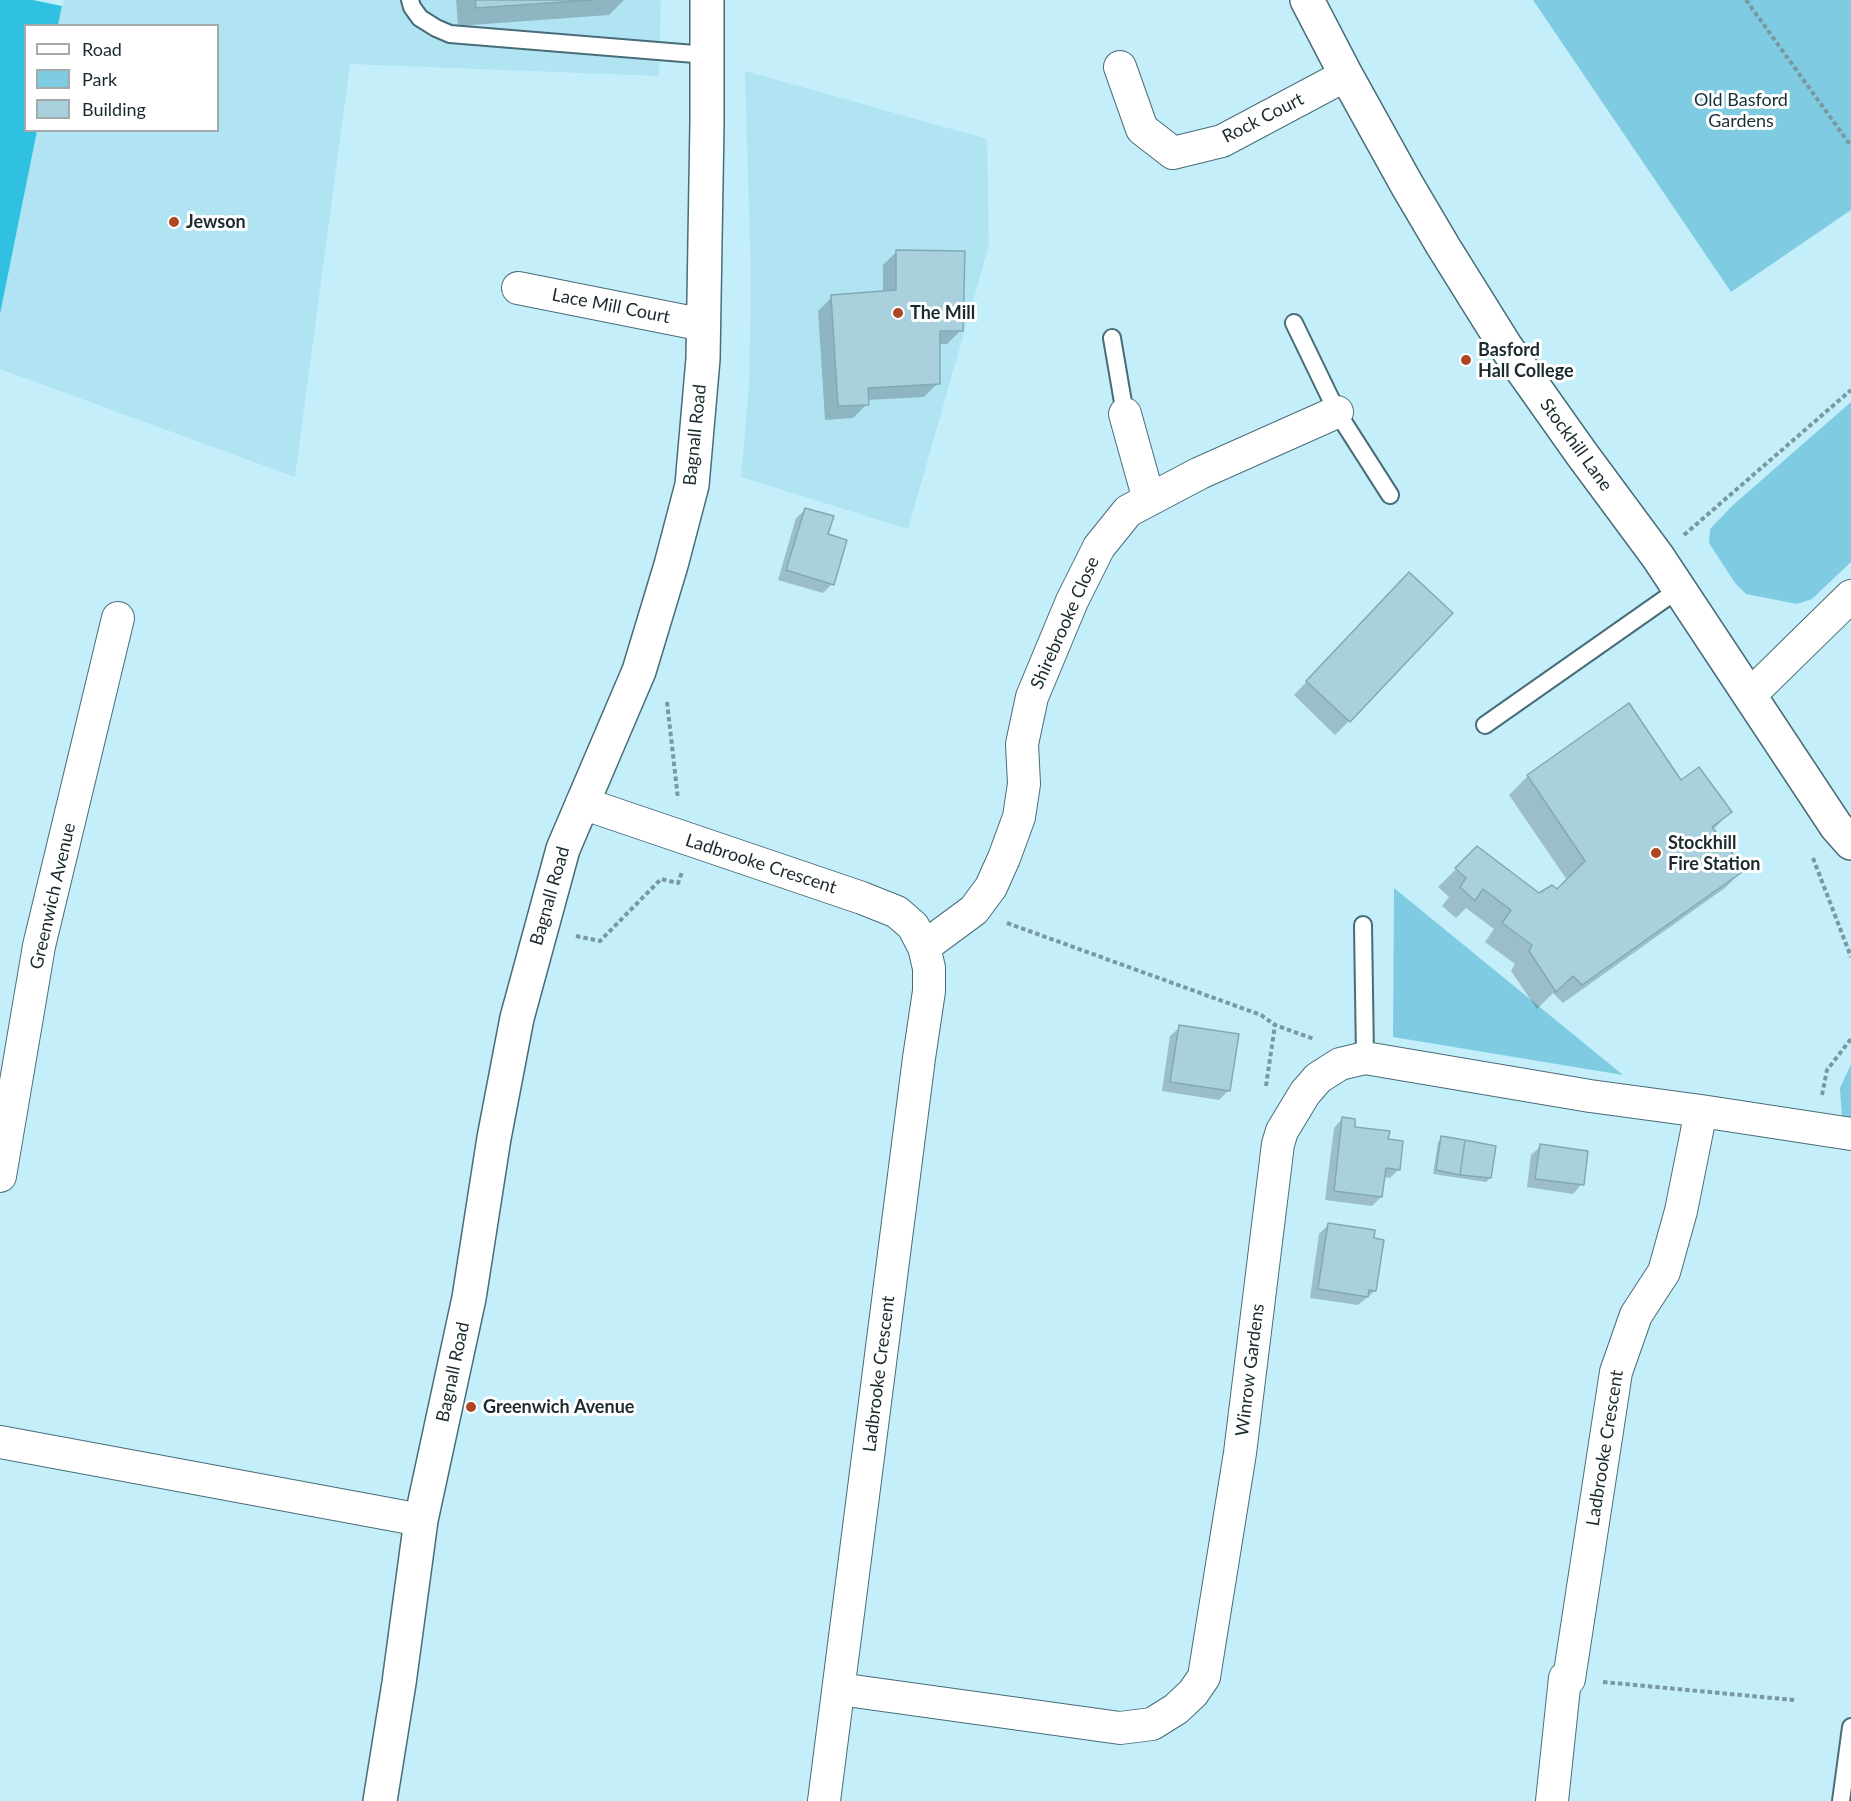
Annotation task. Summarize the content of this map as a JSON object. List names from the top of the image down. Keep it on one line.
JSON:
{"streets":{"street":["Rock Court","Lace Mill Court","Bagnall Road","Stockhill Lane","Shirebrooke Close","Ladbrooke Crescent","Greenwich Avenue","Winrow Gardens"]},"crossings":[["Rock Court","Stockhill Lane"],["Lace Mill Court","Bagnall Road"],["Bagnall Road","Ladbrooke Crescent"],["Ladbrooke Crescent","Winrow Gardens"]],"parks":["Old Basford Gardens"],"places":["Jewson","The Mill","Basford Hall College","Stockhill Fire Station","Greenwich Avenue"],"legend":["Road","Park","Building"]}
